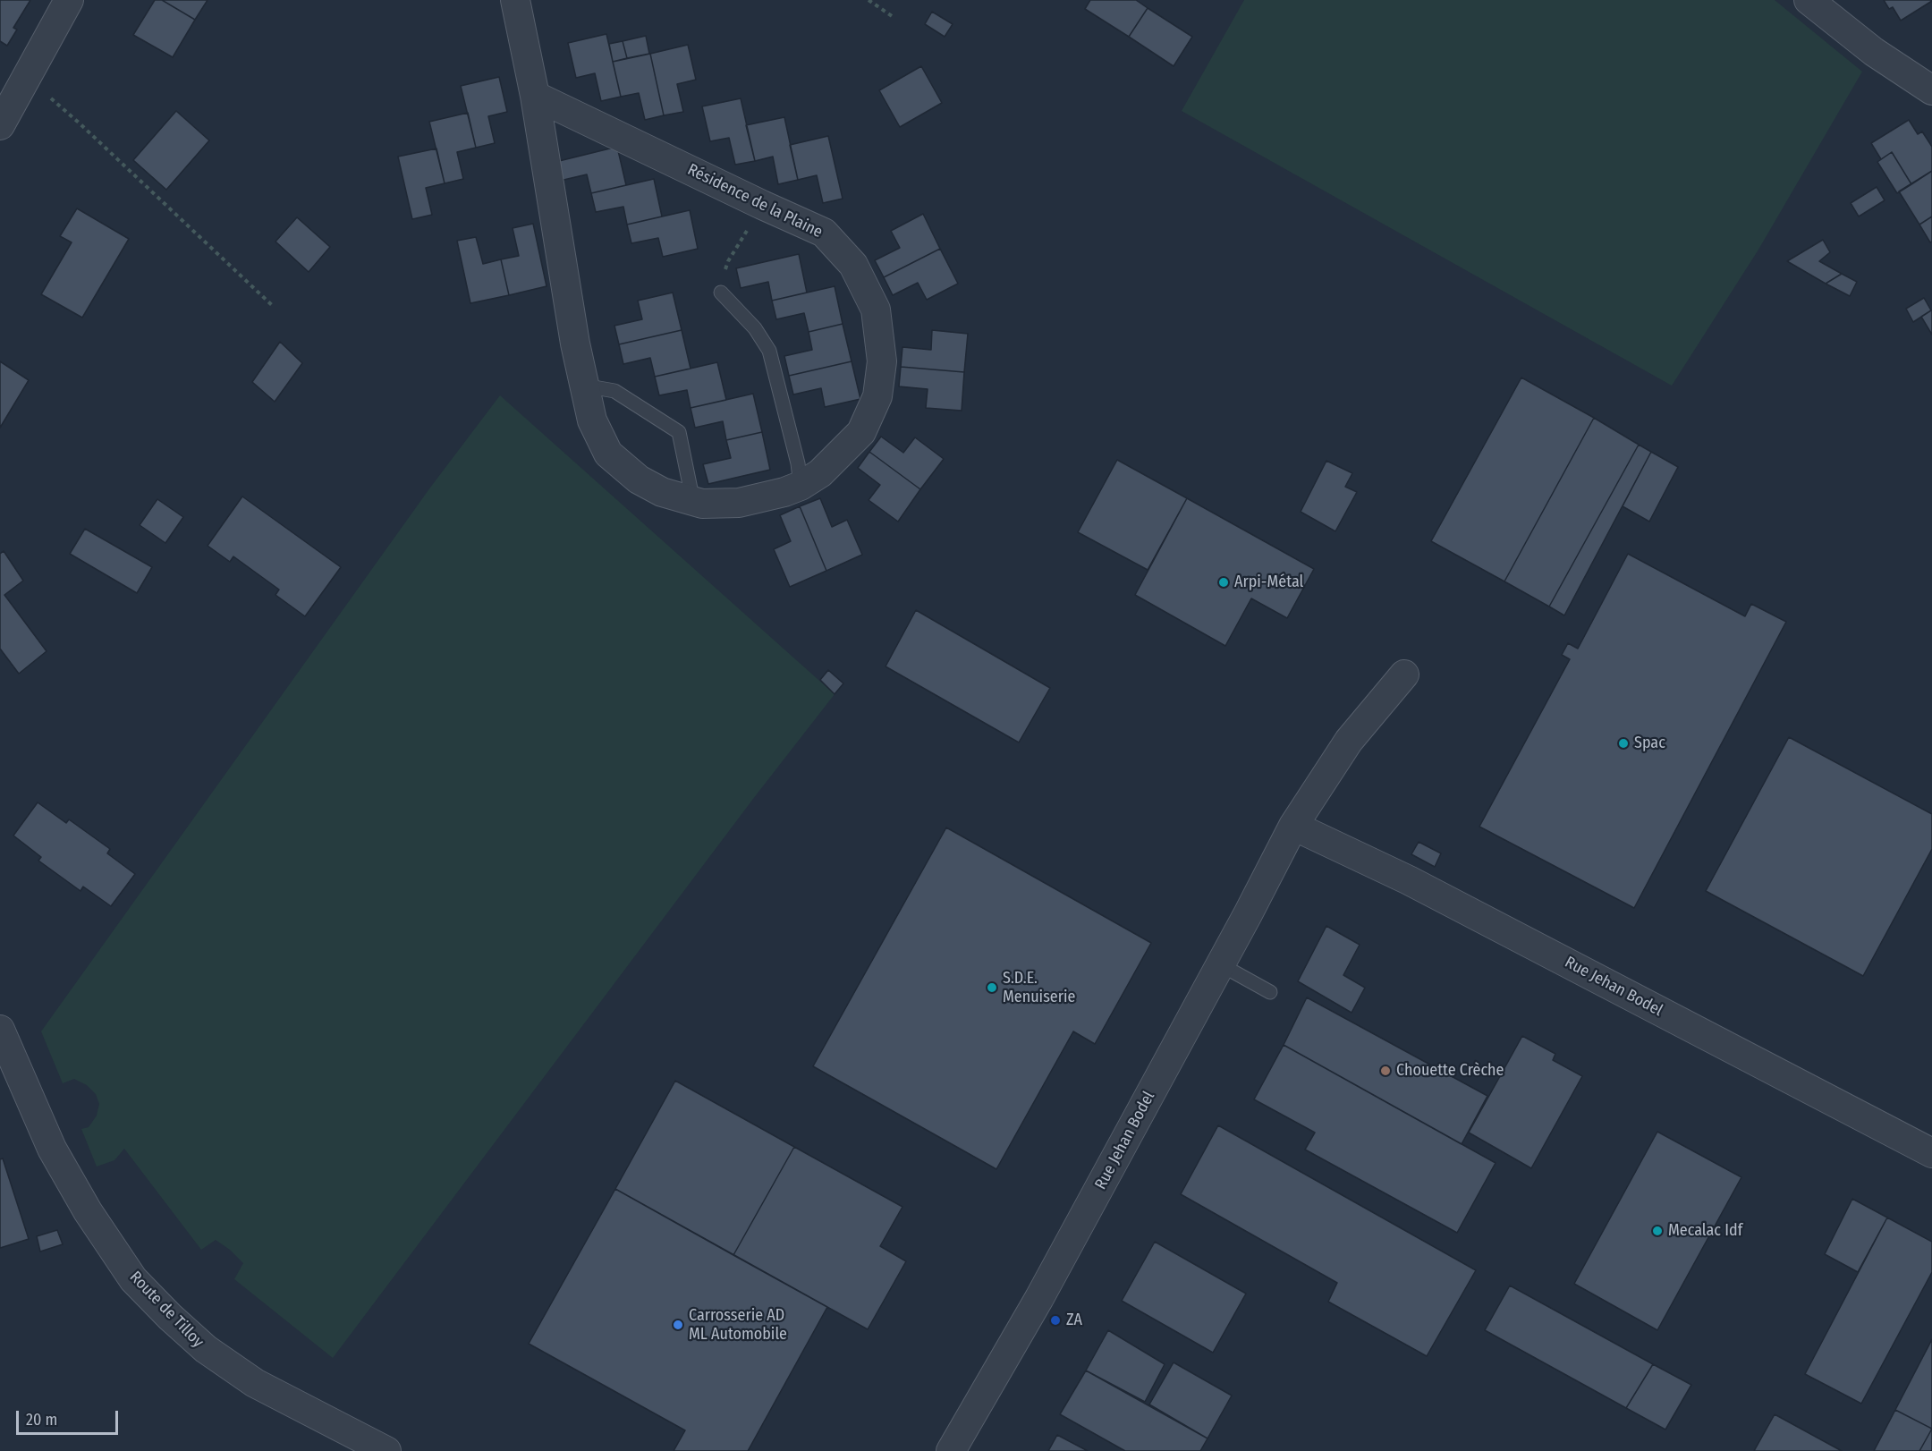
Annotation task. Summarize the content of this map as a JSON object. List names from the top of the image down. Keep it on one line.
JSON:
{"streets":{"street":["Résidence de la Plaine","Rue Jehan Bodel","Route de Tilloy"]},"places":["Arpi-Métal","Spac","S.D.E. Menuiserie","Chouette Crèche","Mecalac Idf","ZA","Carrosserie AD ML Automobile"],"scale_bar":"20 m"}
